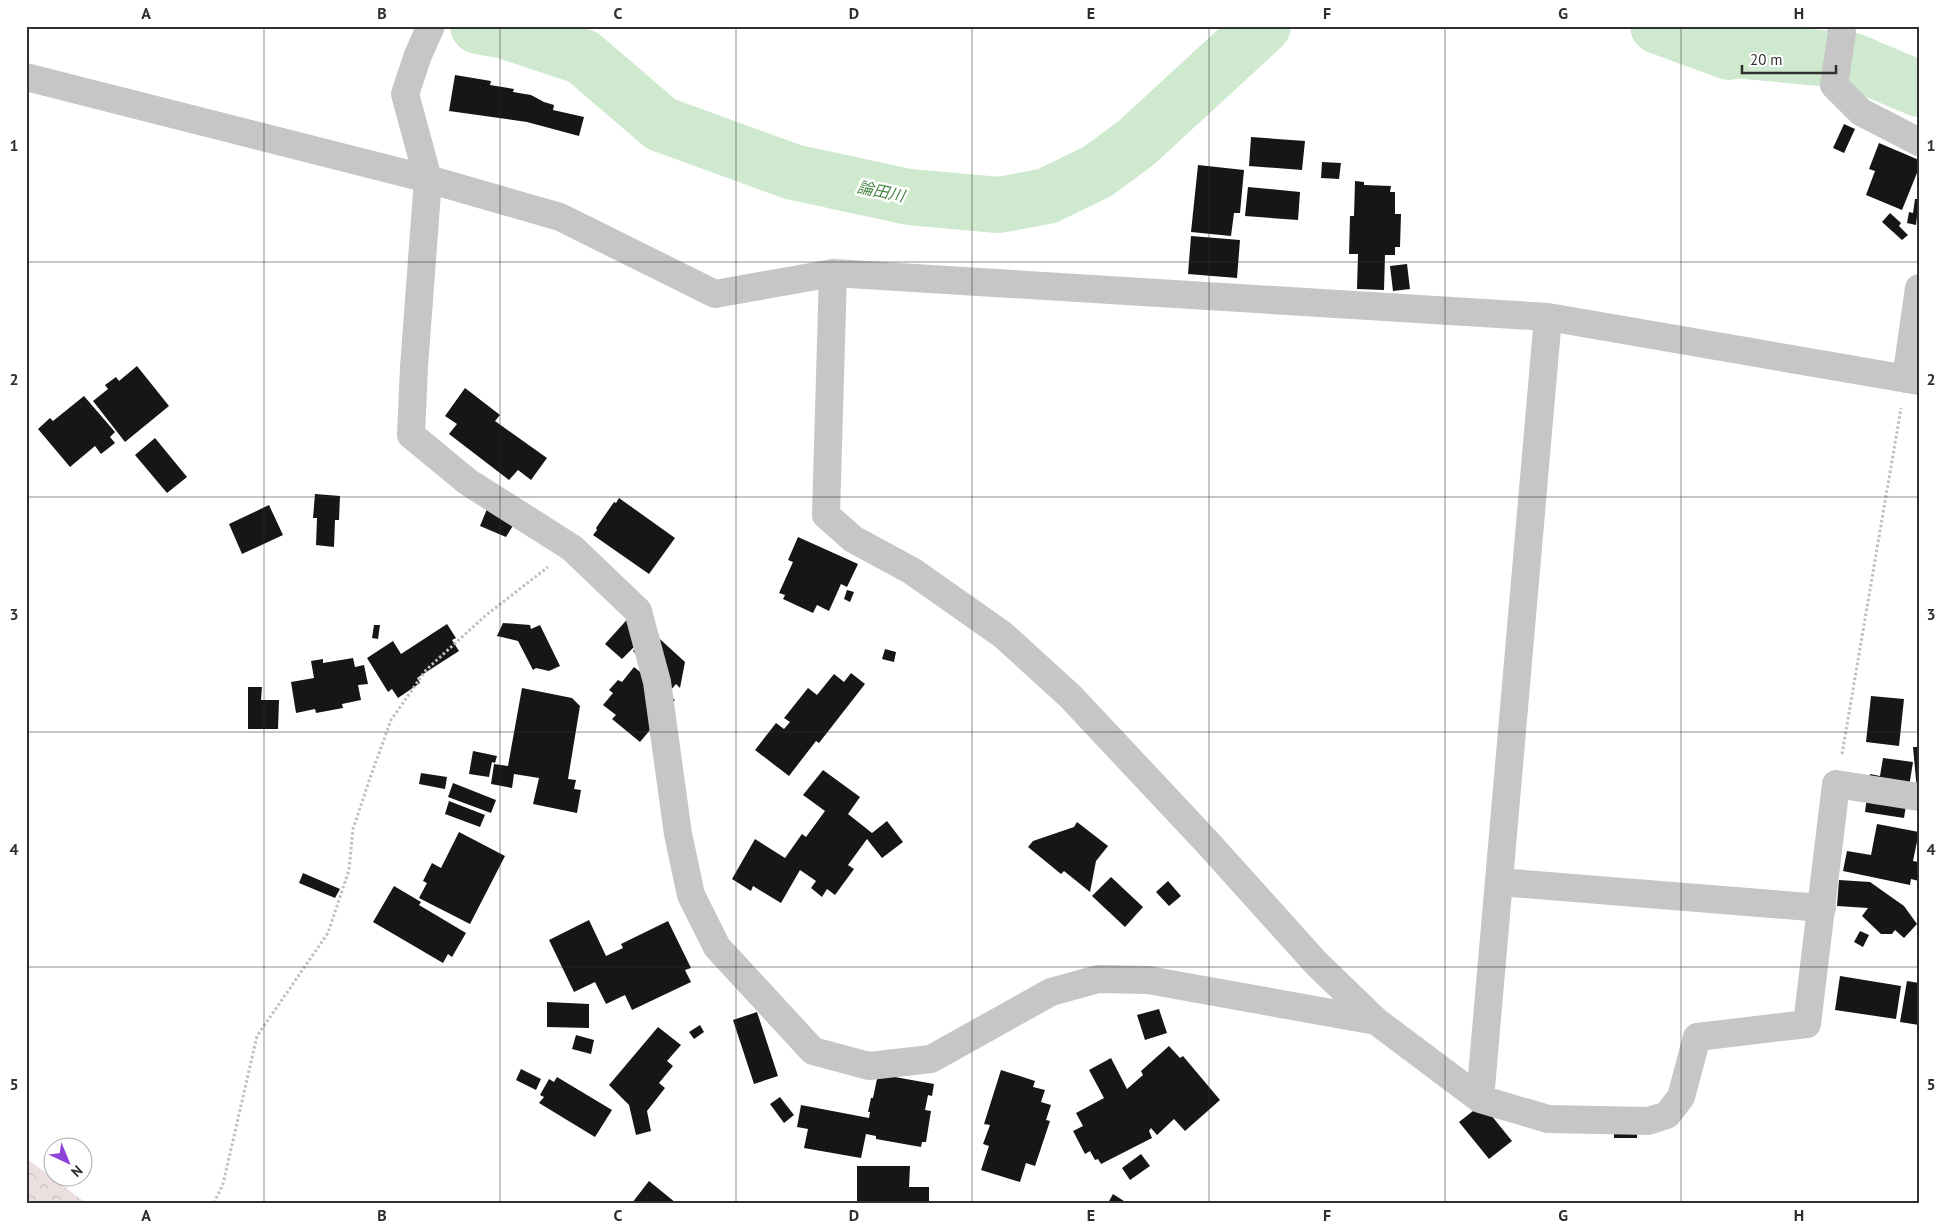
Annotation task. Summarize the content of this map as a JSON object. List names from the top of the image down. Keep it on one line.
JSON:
{"water":["論田川"],"scale_bar":"20 m","north":"bottom right","grid":{"columns":["A","B","C","D","E","F","G","H"],"rows":["1","2","3","4","5"]}}
